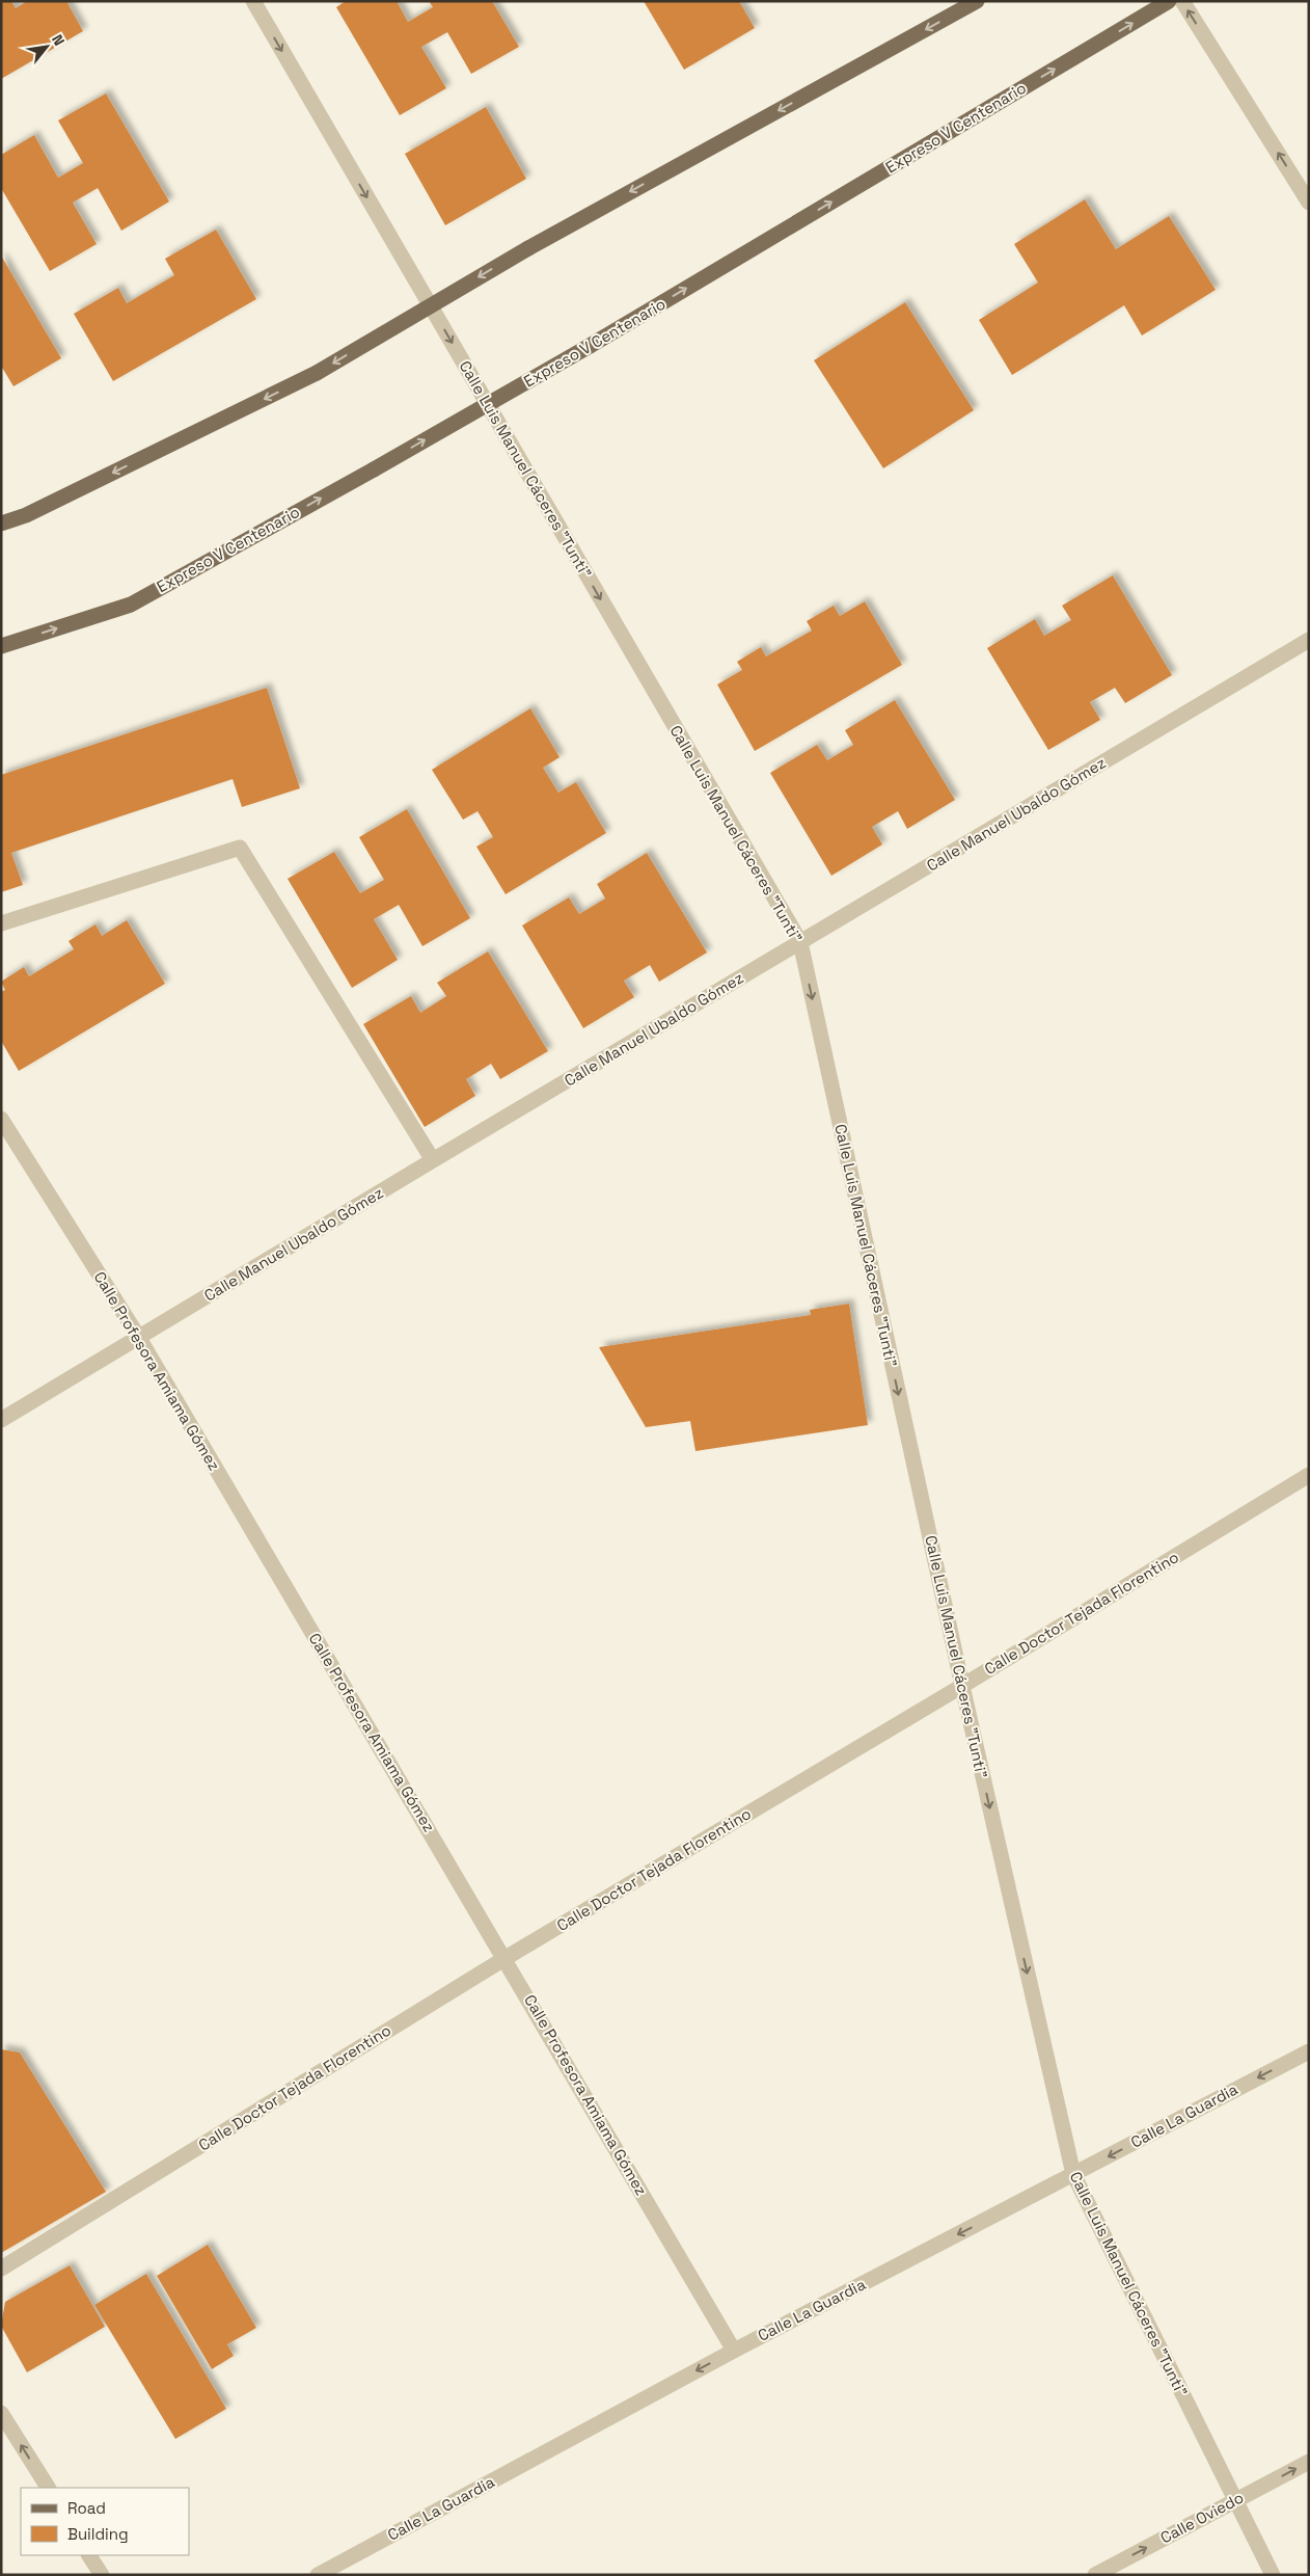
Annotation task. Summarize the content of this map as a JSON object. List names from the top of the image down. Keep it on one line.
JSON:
{"streets":{"main road":["Expreso V Centenario"],"street":["Calle Luis Manuel Cáceres \"Tunti\"","Calle Manuel Ubaldo Gómez","Calle Profesora Amiama Gómez","Calle Doctor Tejada Florentino","Calle La Guardia","Calle Oviedo"]},"crossings":[["Calle Luis Manuel Cáceres \"Tunti\"","Calle Manuel Ubaldo Gómez"],["Calle Luis Manuel Cáceres \"Tunti\"","Calle Doctor Tejada Florentino"],["Calle Luis Manuel Cáceres \"Tunti\"","Calle La Guardia"],["Calle Luis Manuel Cáceres \"Tunti\"","Calle Oviedo"],["Calle Manuel Ubaldo Gómez","Calle Profesora Amiama Gómez"],["Calle Profesora Amiama Gómez","Calle Doctor Tejada Florentino"],["Calle Profesora Amiama Gómez","Calle La Guardia"]],"one_way":["Calle Luis Manuel Cáceres \"Tunti\"","Calle La Guardia","Calle Oviedo"],"legend":["Road","Building"],"north":"top right"}
